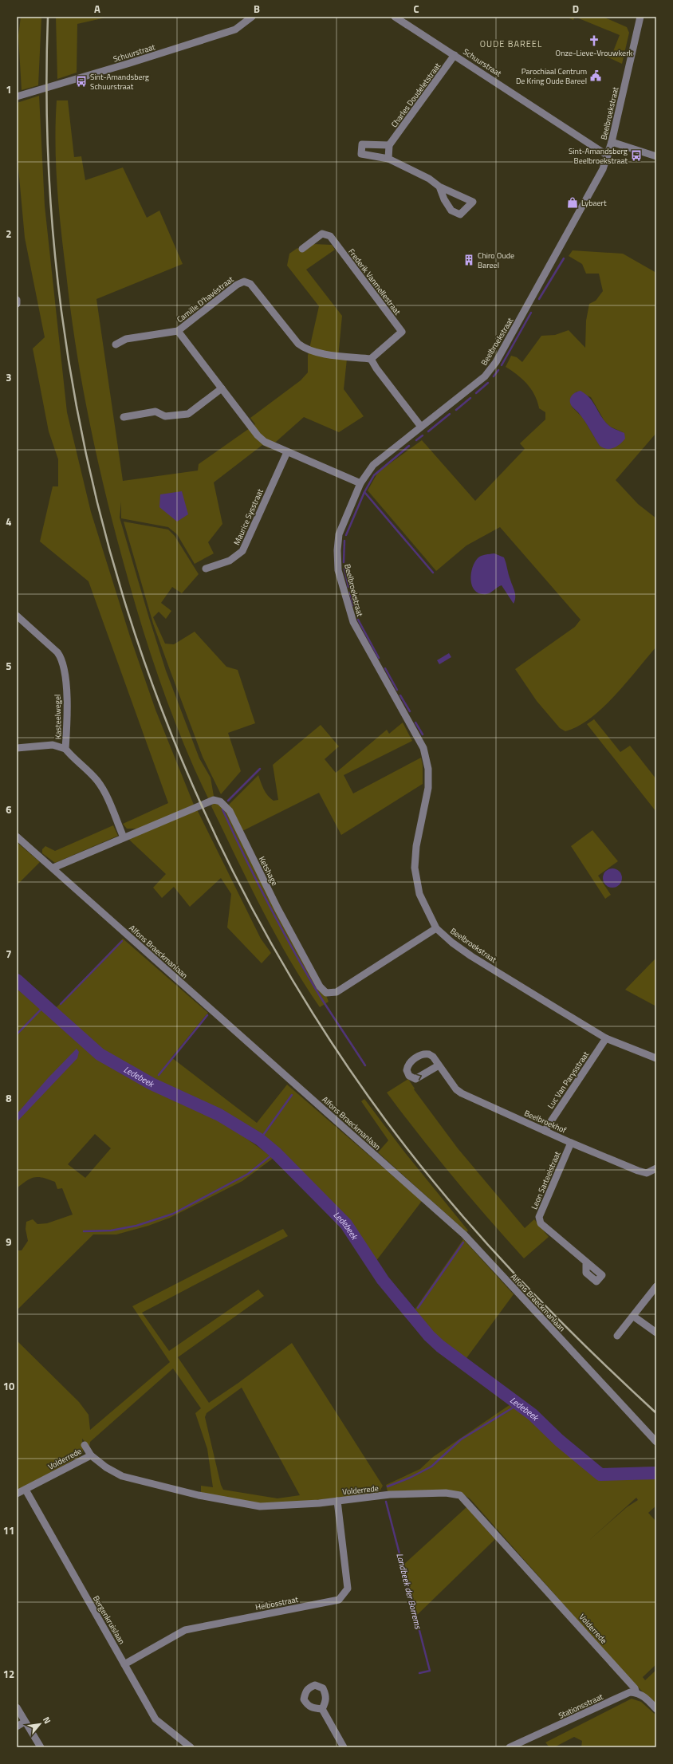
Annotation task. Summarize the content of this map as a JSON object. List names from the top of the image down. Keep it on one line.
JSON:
{"streets":{"street":["Schuurstraat","Charles Doudeletstraat","Beelbroekstraat","Frederik Vanmellestraat","Camille D'havéstraat","Maurice Sysstraat","Kasteelwegel","Ketshage","Alfons Braeckmanlaan","Luc Van Parysstraat","Beelbroekhof","Leon Sarteelstraat","Volderrede","Heibosstraat","Bergenkruislaan","Stationsstraat"]},"crossings":[["Schuurstraat","Charles Doudeletstraat"],["Schuurstraat","Beelbroekstraat"],["Beelbroekstraat","Camille D'havéstraat"],["Beelbroekstraat","Ketshage"],["Beelbroekstraat","Luc Van Parysstraat"],["Frederik Vanmellestraat","Camille D'havéstraat"],["Camille D'havéstraat","Maurice Sysstraat"],["Kasteelwegel","Ketshage"],["Ketshage","Alfons Braeckmanlaan"],["Luc Van Parysstraat","Beelbroekhof"],["Beelbroekhof","Leon Sarteelstraat"],["Volderrede","Heibosstraat"],["Volderrede","Bergenkruislaan"],["Volderrede","Stationsstraat"],["Heibosstraat","Bergenkruislaan"]],"districts":["OUDE BAREEL"],"water":["Ledebeek","Landbeek der Borrems"],"places":{"church":["Onze-Lieve-Vrouwkerk"],"public building":["Parochiaal Centrum De Kring Oude Bareel"],"bus stop":["Sint-Amandsberg Schuurstraat","Sint-Amandsberg Beelbroekstraat"],"shop":["Lybaert"],"building":["Chiro Oude Bareel"]},"north":"top right","grid":{"columns":["A","B","C","D"],"rows":["1","2","3","4","5","6","7","8","9","10","11","12"]}}
